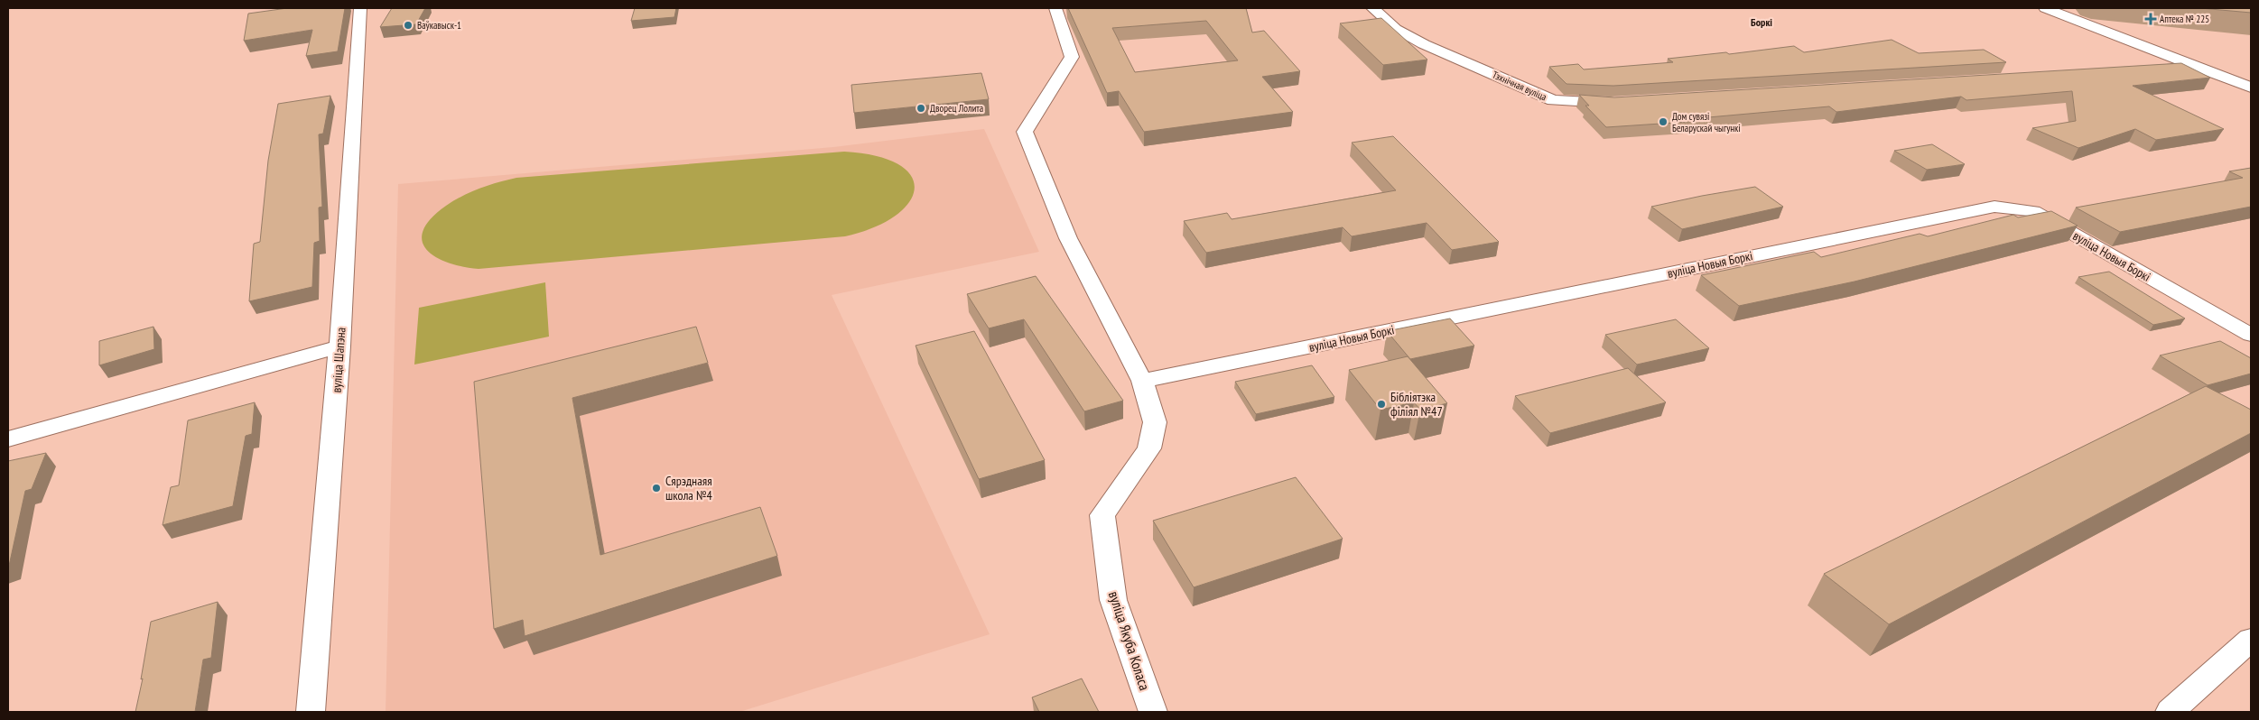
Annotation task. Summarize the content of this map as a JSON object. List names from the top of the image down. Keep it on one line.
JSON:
{"streets":{"street":["Тэхнічная вуліца","вуліца Новыя Боркі","вуліца Шапэна","вуліца Якуба Коласа"]},"crossings":[["вуліца Новыя Боркі","вуліца Якуба Коласа"]],"districts":["Боркі"],"places":{"health":["Аптека № 225"],"other":["Ваўкавыск-1","Дворец Лолита","Дом сувязі Беларускай чыгункі","Бібліятэка філіял №47","Сярэднаяя школа №4"]}}
